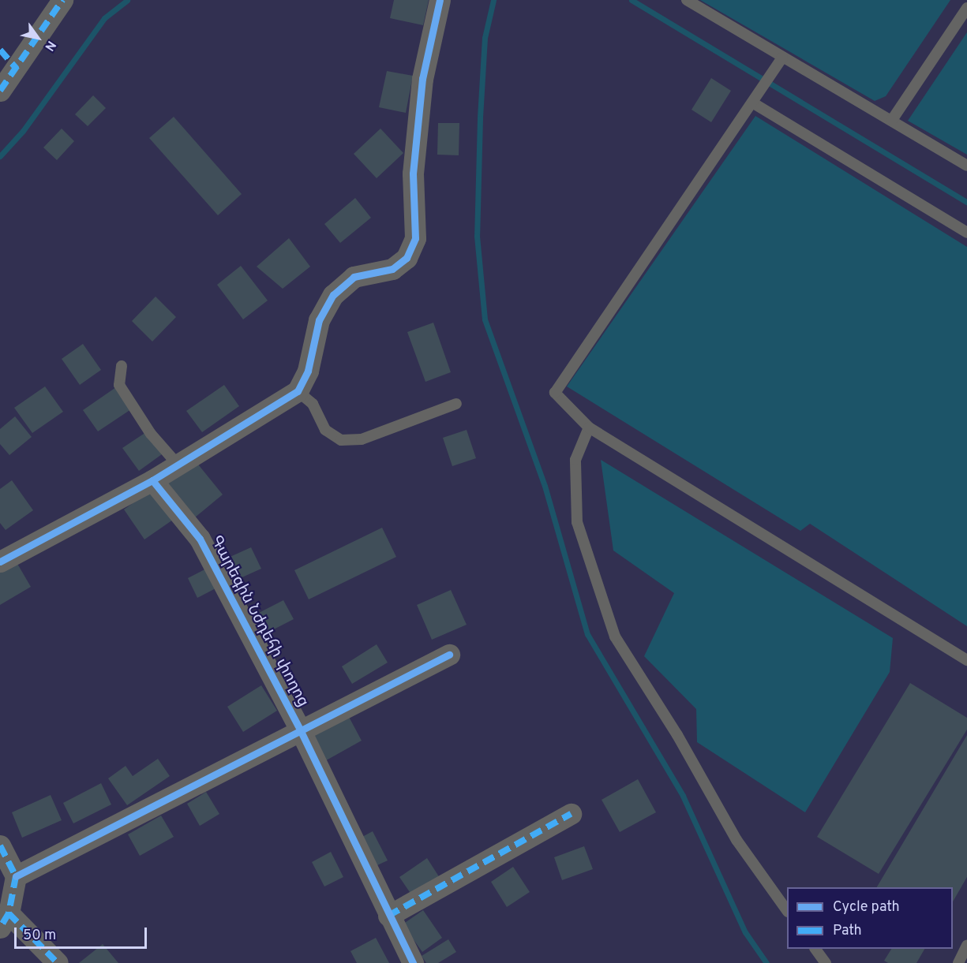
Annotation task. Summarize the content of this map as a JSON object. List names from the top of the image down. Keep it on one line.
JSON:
{"streets":{"street":["Գարեգին Նժդեհի փողոց"]},"legend":["Cycle path","Path"],"scale_bar":"50 m","north":"bottom right"}
